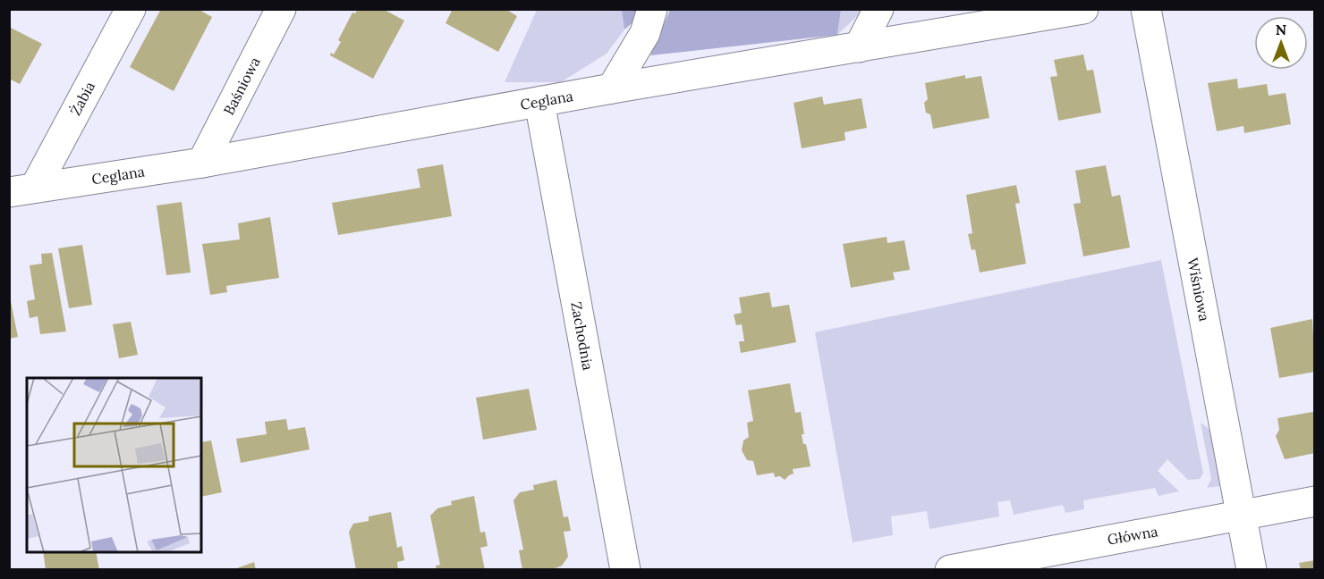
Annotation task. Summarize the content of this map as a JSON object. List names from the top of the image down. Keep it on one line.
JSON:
{"streets":{"street":["Baśniowa","Żabia","Ceglana","Wiśniowa","Zachodnia","Główna"]},"crossings":[["Baśniowa","Ceglana"],["Żabia","Ceglana"],["Ceglana","Zachodnia"],["Wiśniowa","Główna"]],"north":"top"}
